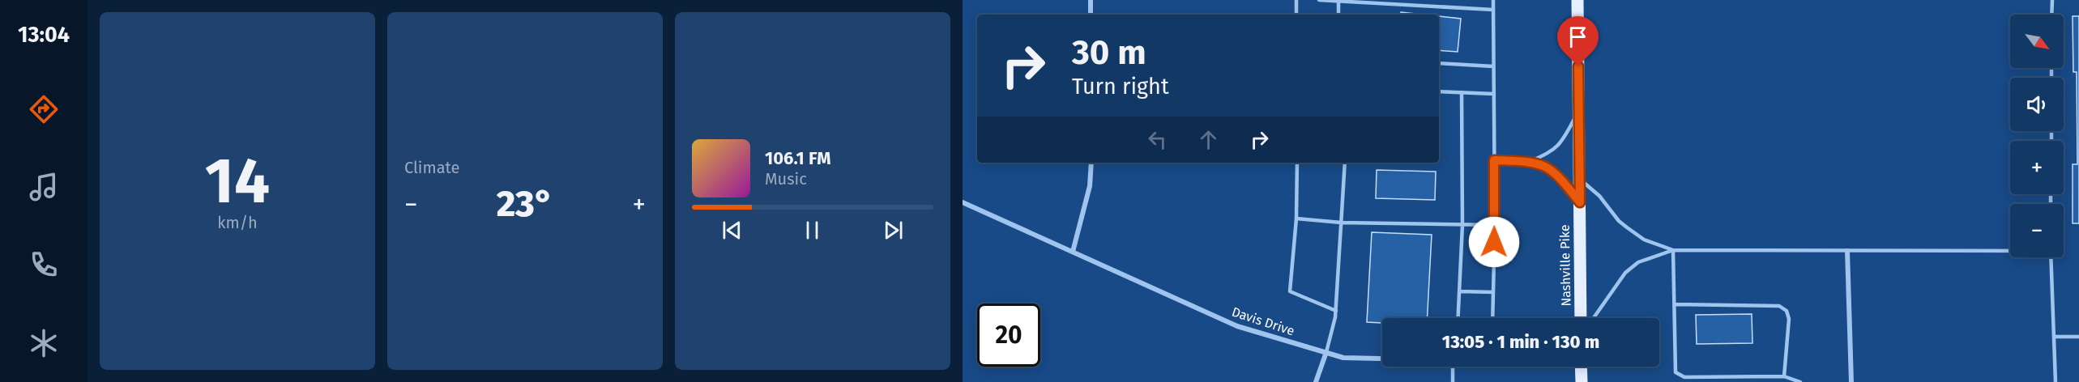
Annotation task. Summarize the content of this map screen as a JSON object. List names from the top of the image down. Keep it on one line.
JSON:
{"streets":{"main road":["Nashville Pike"],"street":["Davis Drive"]},"north":"bottom right","page":{"tabs":"13:04","tile":[["14","km/h"],"Climate"],"map_buttons":["+","−"],"turn":["30 m","Turn right"],"song":["106.1 FM","Music"],"heat":["−","23°","+"],"limit":"20","trip":"13:05 · 1 min · 130 m"}}
